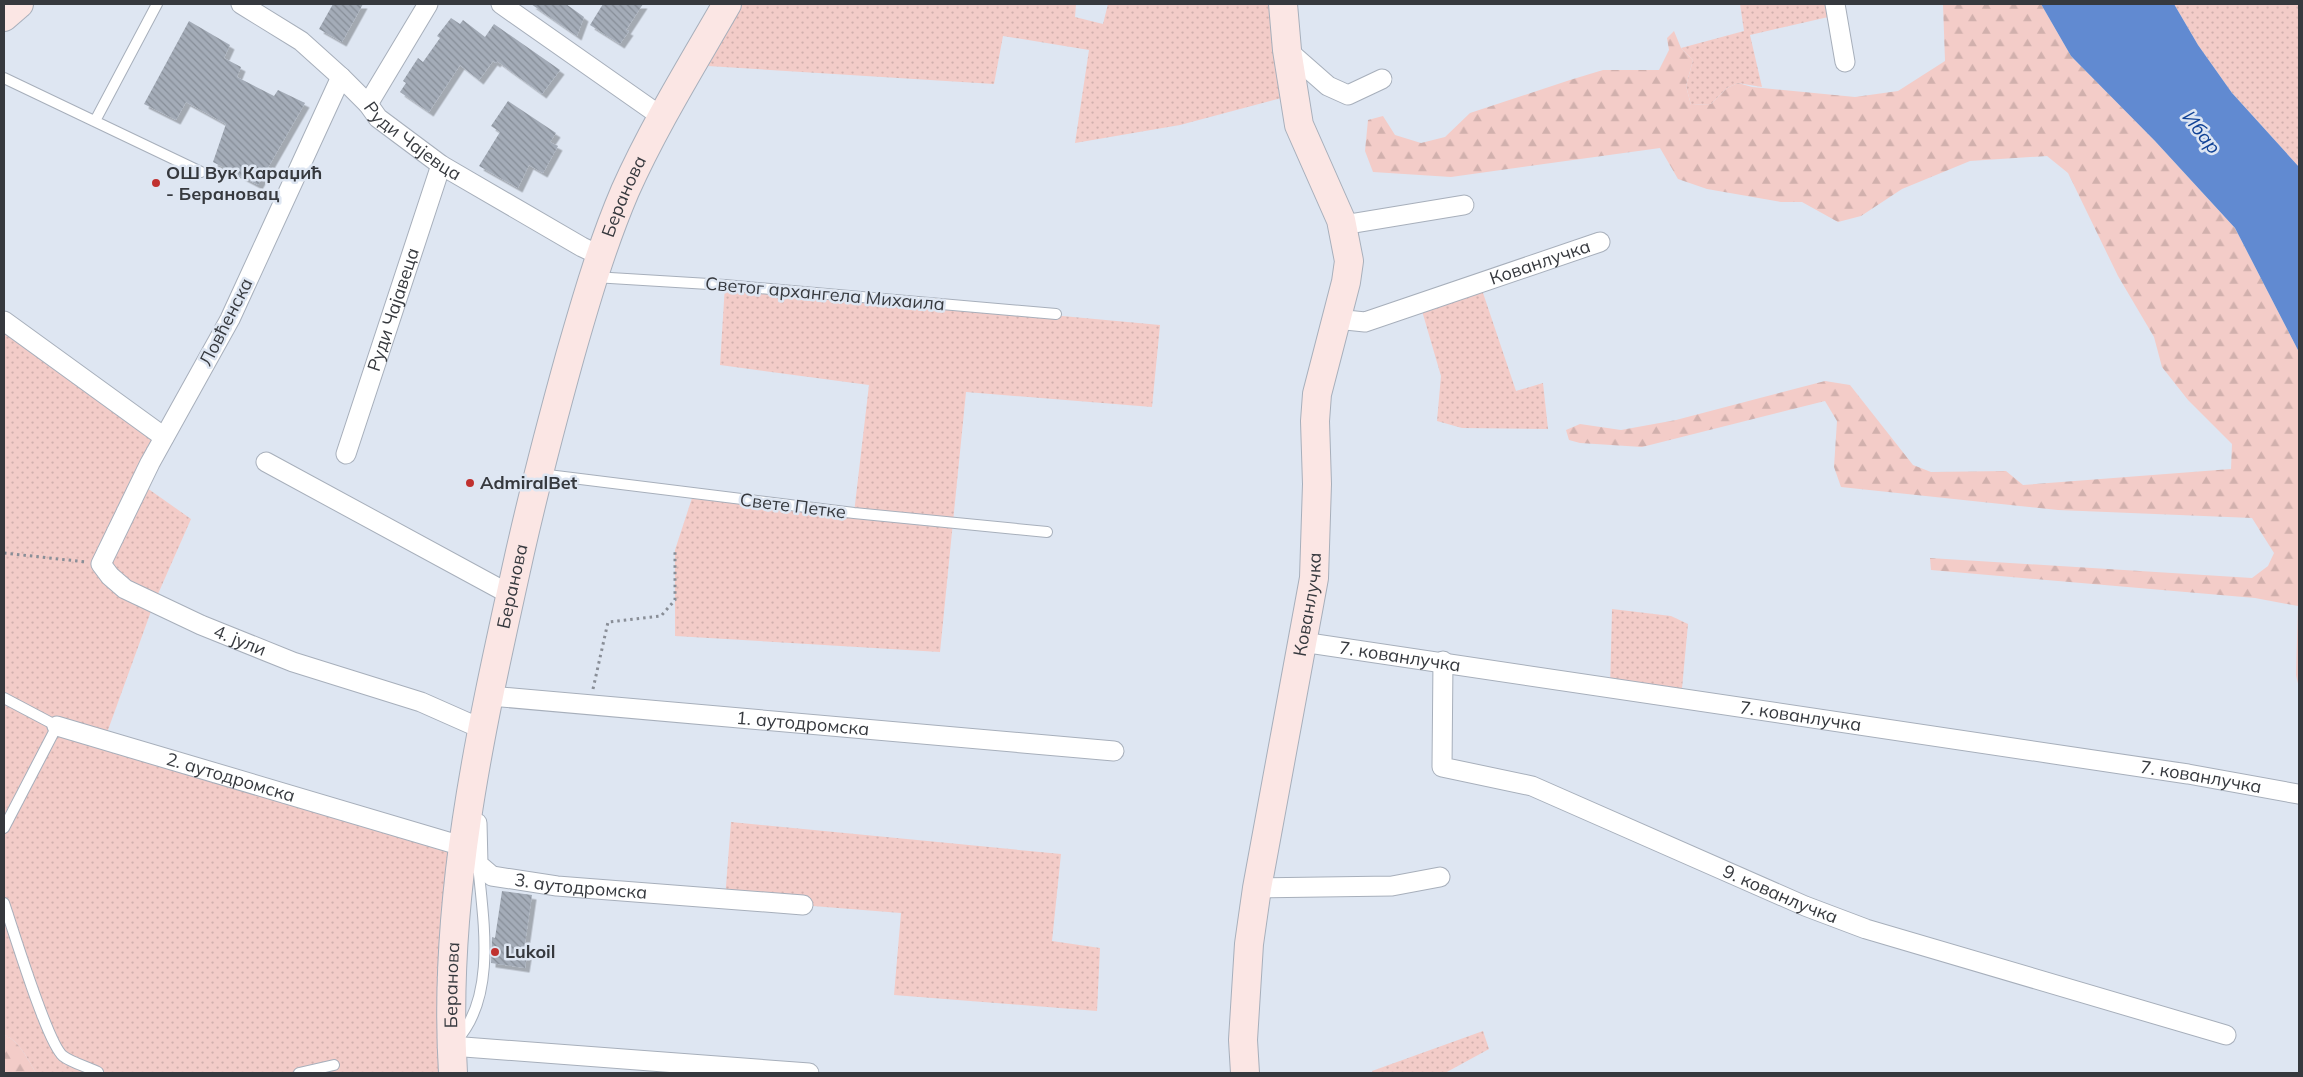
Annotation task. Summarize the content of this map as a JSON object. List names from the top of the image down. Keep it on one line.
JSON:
{"streets":{"main road":["Беранова","Кованлучка"],"street":["Руди Чајевца","Руди Чајавеца","Ловћенска","4. јули","7. кованлучка","1. аутодромска","2. аутодромска","3. аутодромска","9. кованлучка"],"lane":["Светог архангела Михаила","Свете Петке"]},"crossings":[["Руди Чајевца","Беранова"],["Руди Чајевца","Светог архангела Михаила"],["Руди Чајевца","Руди Чајавеца"],["Руди Чајевца","Ловћенска"],["Беранова","Светог архангела Михаила"],["Беранова","Свете Петке"],["Беранова","4. јули"],["Беранова","1. аутодромска"],["Беранова","2. аутодромска"],["Беранова","3. аутодромска"],["Кованлучка","7. кованлучка"],["Ловћенска","4. јули"],["7. кованлучка","9. кованлучка"],["2. аутодромска","3. аутодромска"]],"water":["Ибар"],"places":["ОШ Вук Караџић - Берановац","AdmiralBet","Lukoil"]}
